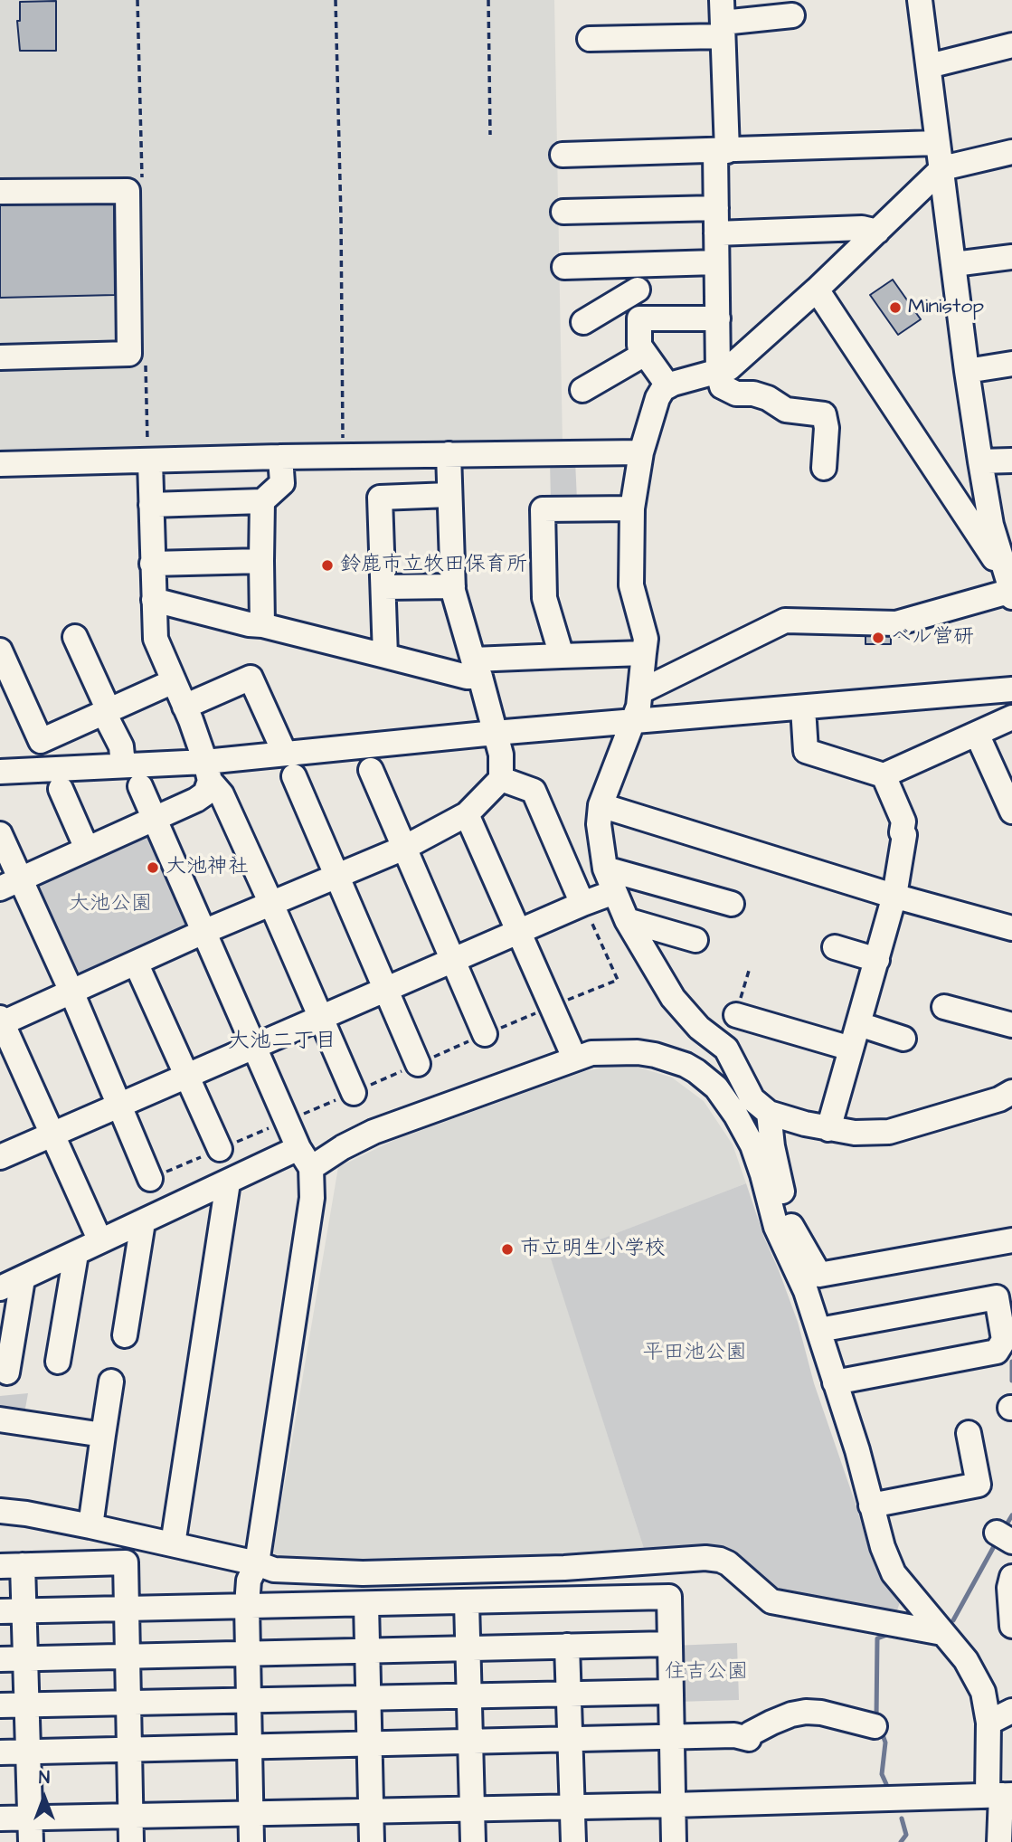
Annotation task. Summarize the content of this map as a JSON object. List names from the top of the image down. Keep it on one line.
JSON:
{"districts":["大池二丁目"],"parks":["大池公園","平田池公園","住吉公園"],"places":["Ministop","鈴鹿市立牧田保育所","べル営研","大池神社","市立明生小学校"],"north":"top"}
